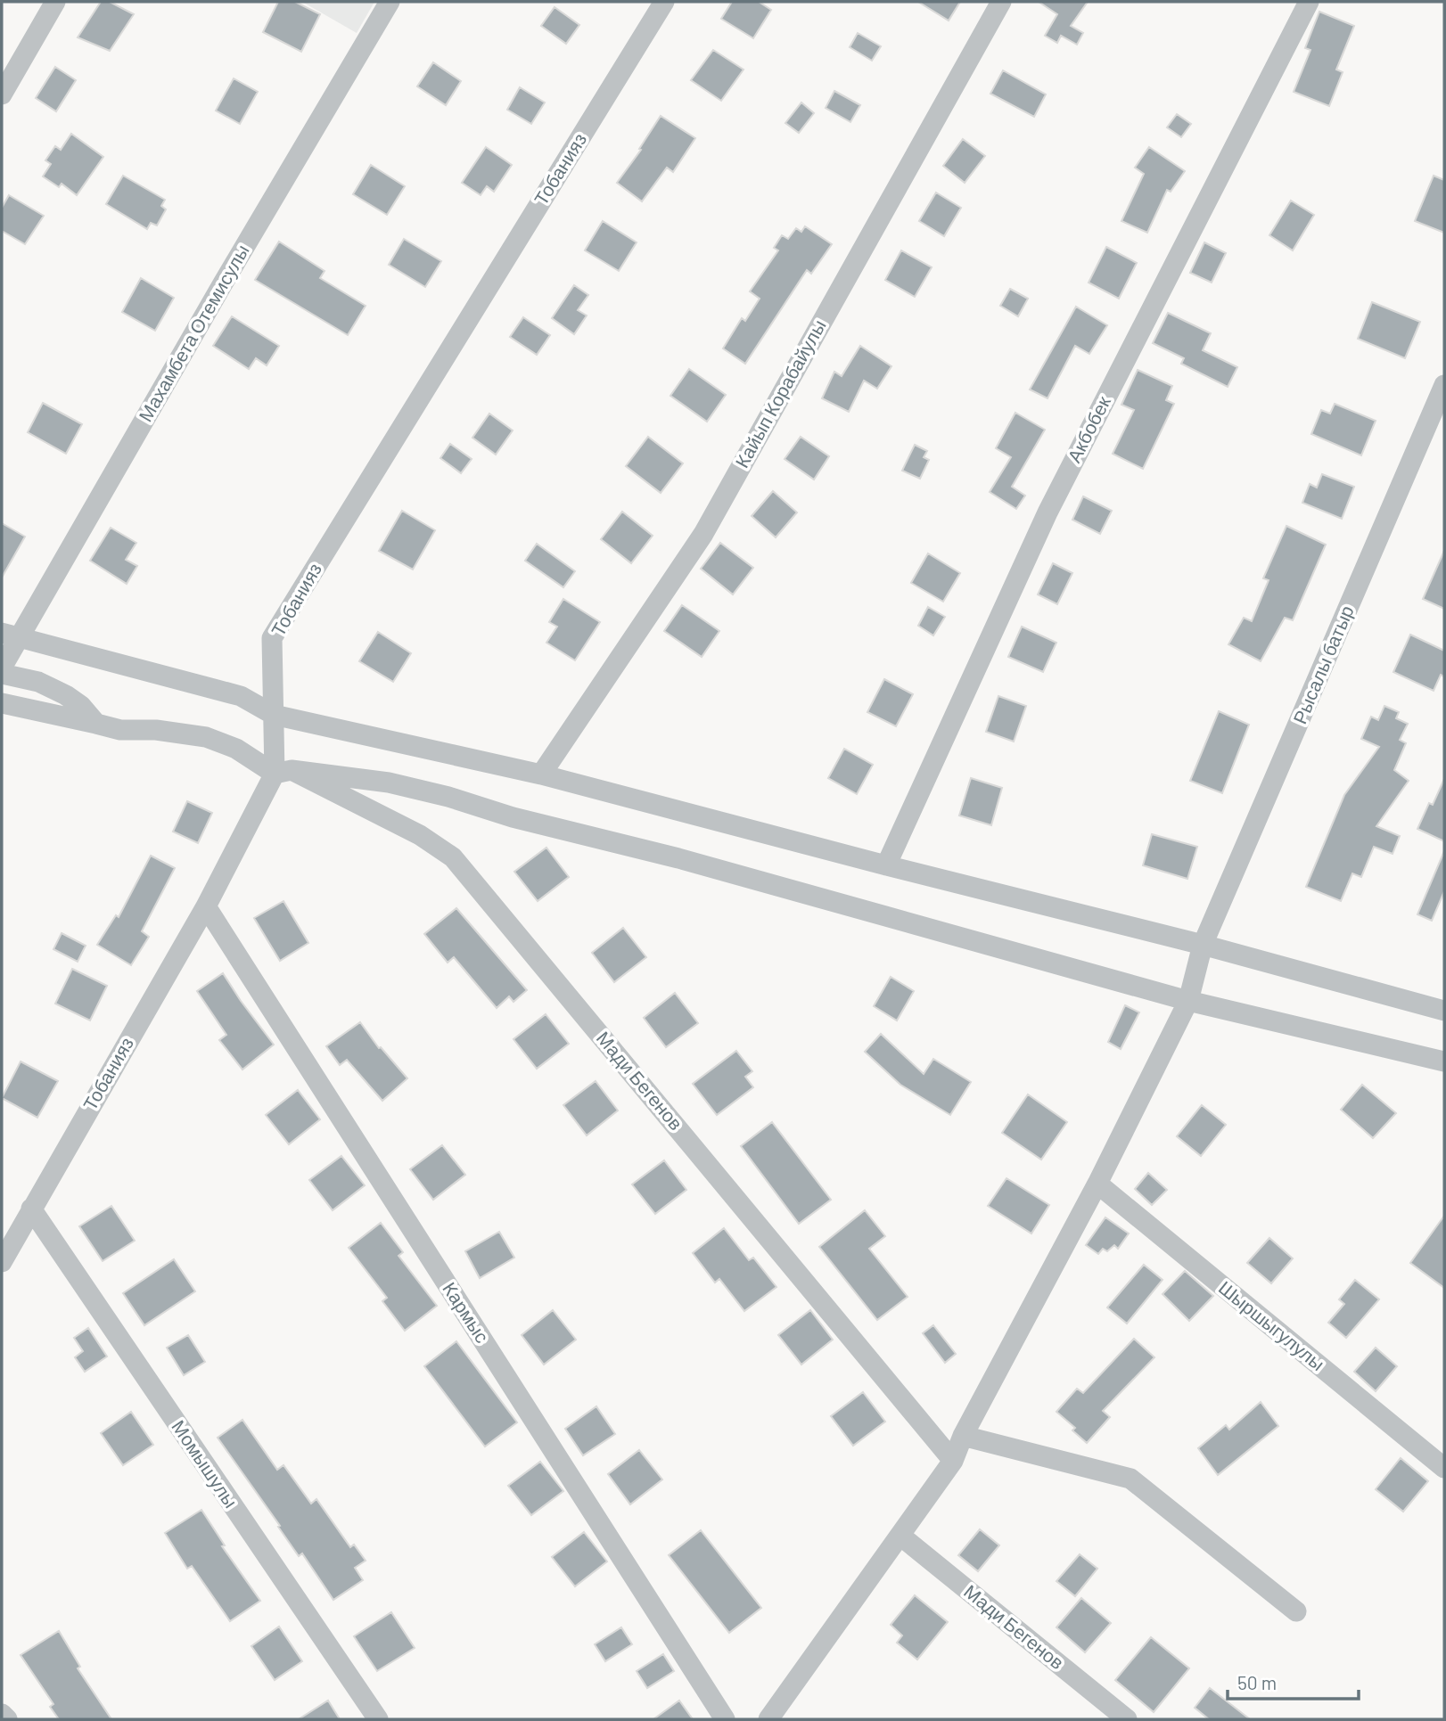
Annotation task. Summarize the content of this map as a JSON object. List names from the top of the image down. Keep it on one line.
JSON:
{"streets":{"street":["Тобанияз","Махамбета Отемисулы","Кайып Корабайулы","Акбобек","Рысалы батыр","Мади Бегенов","Кармыс","Шыршыгулулы","Момышулы"]},"crossings":[["Тобанияз","Мади Бегенов"],["Тобанияз","Кармыс"],["Тобанияз","Момышулы"],["Рысалы батыр","Мади Бегенов"],["Рысалы батыр","Шыршыгулулы"]],"scale_bar":"50 m"}
